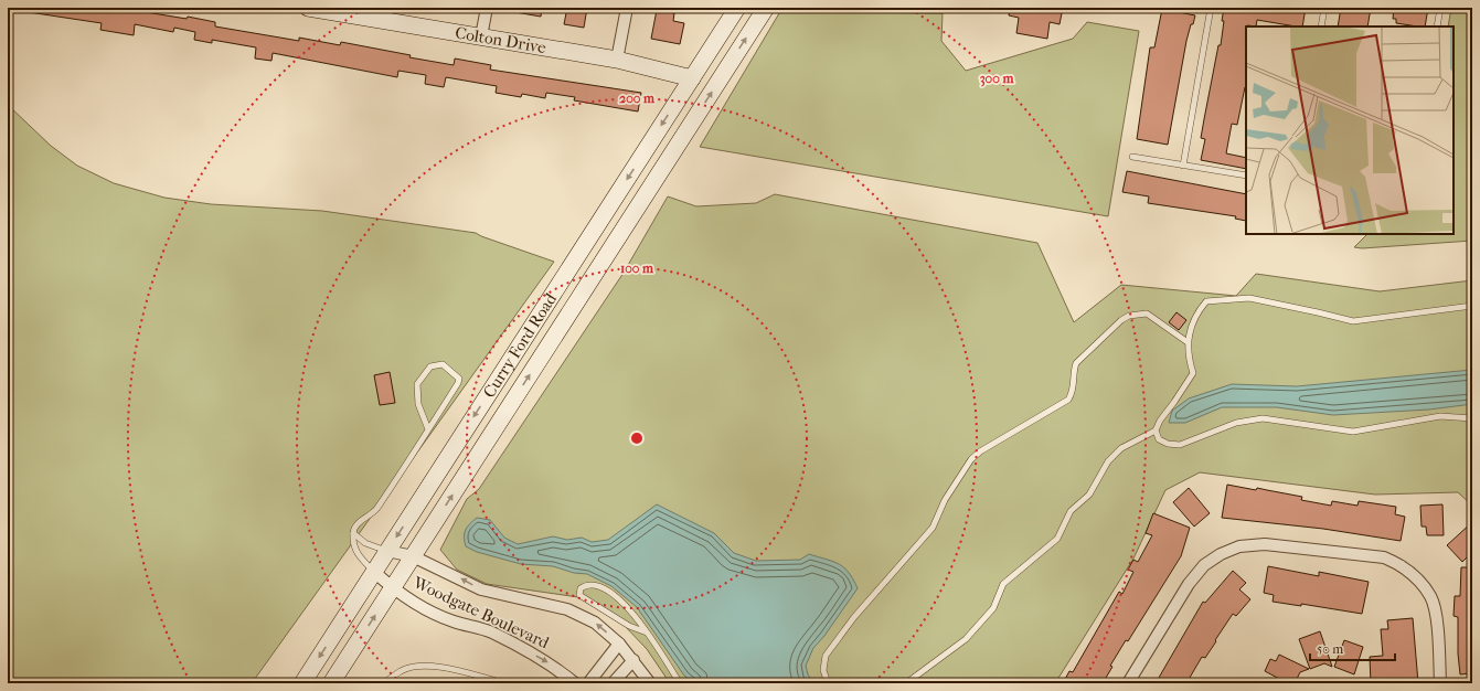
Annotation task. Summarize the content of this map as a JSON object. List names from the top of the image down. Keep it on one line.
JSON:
{"streets":{"main road":["Colton Drive","Curry Ford Road"],"street":["Woodgate Boulevard"]},"crossings":[["Colton Drive","Curry Ford Road"],["Curry Ford Road","Woodgate Boulevard"]],"scale_bar":"50 m","rings":["300 m","200 m","100 m"]}
